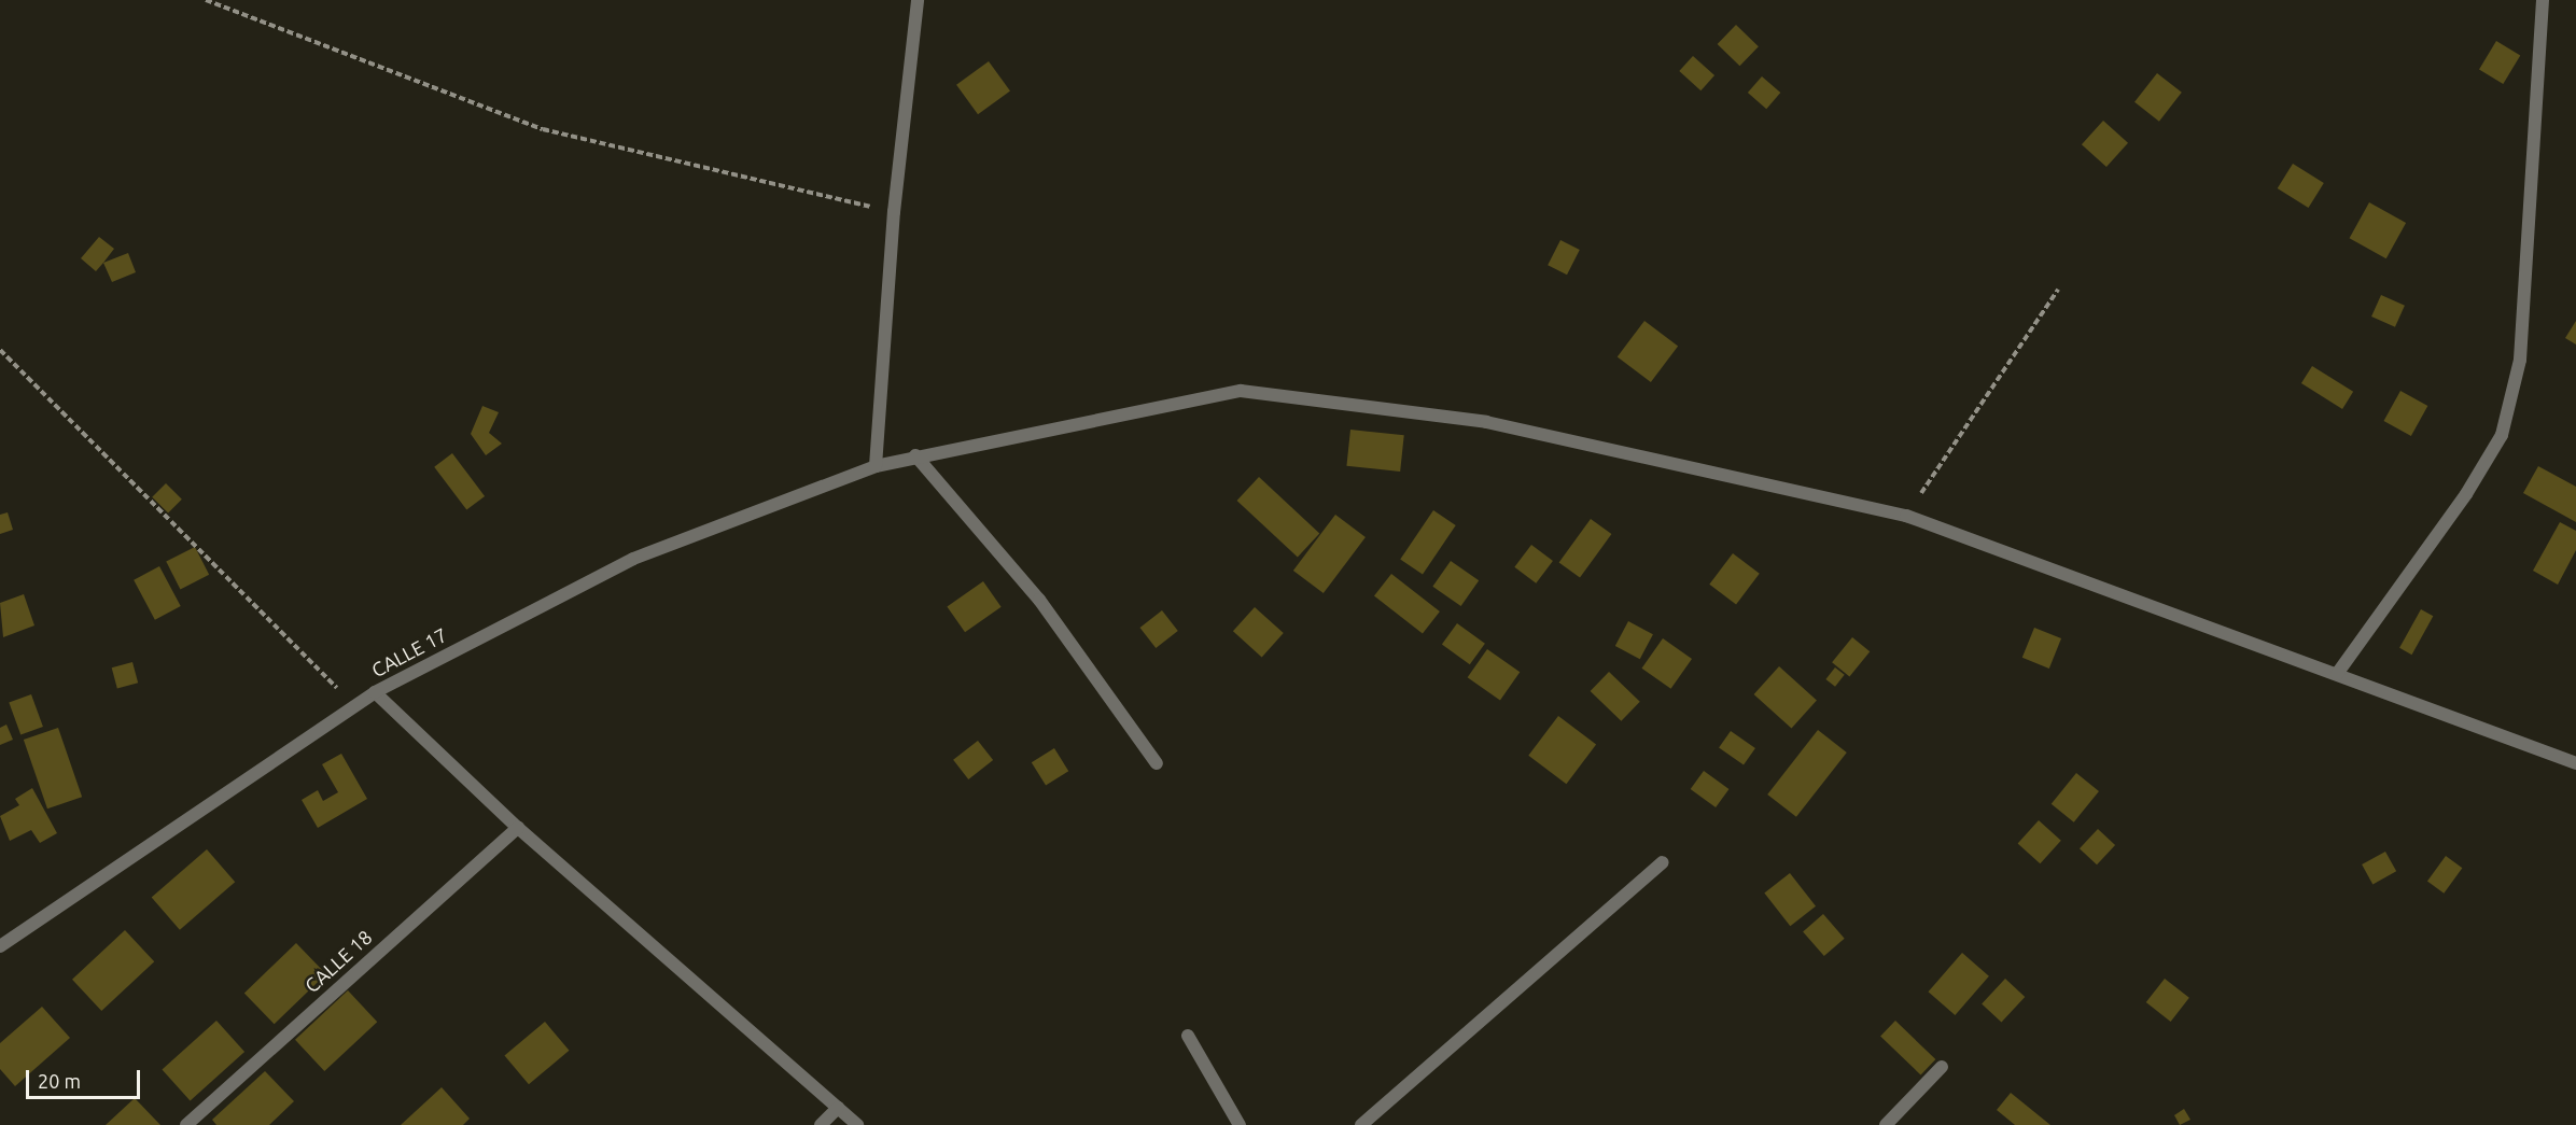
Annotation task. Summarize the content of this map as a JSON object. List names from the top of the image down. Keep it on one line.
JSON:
{"streets":{"street":["CALLE 17","CALLE 18"]},"scale_bar":"20 m"}
